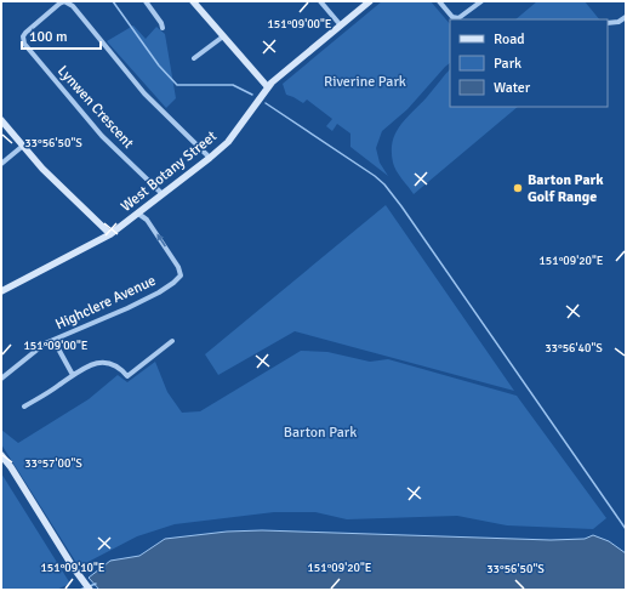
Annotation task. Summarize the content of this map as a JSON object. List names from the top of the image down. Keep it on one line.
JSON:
{"streets":{"main road":["West Botany Street"],"street":["Lynwen Crescent","Highclere Avenue"]},"crossings":[["Lynwen Crescent","West Botany Street"],["West Botany Street","Highclere Avenue"]],"parks":["Riverine Park","Barton Park"],"places":["Barton Park Golf Range"],"legend":["Road","Park","Water"],"scale_bar":"100 m","coordinates":["151°09'00\"E","33°56'50\"S","151°09'20\"E","33°56'40\"S","33°57'00\"S","151°09'10\"E"]}
